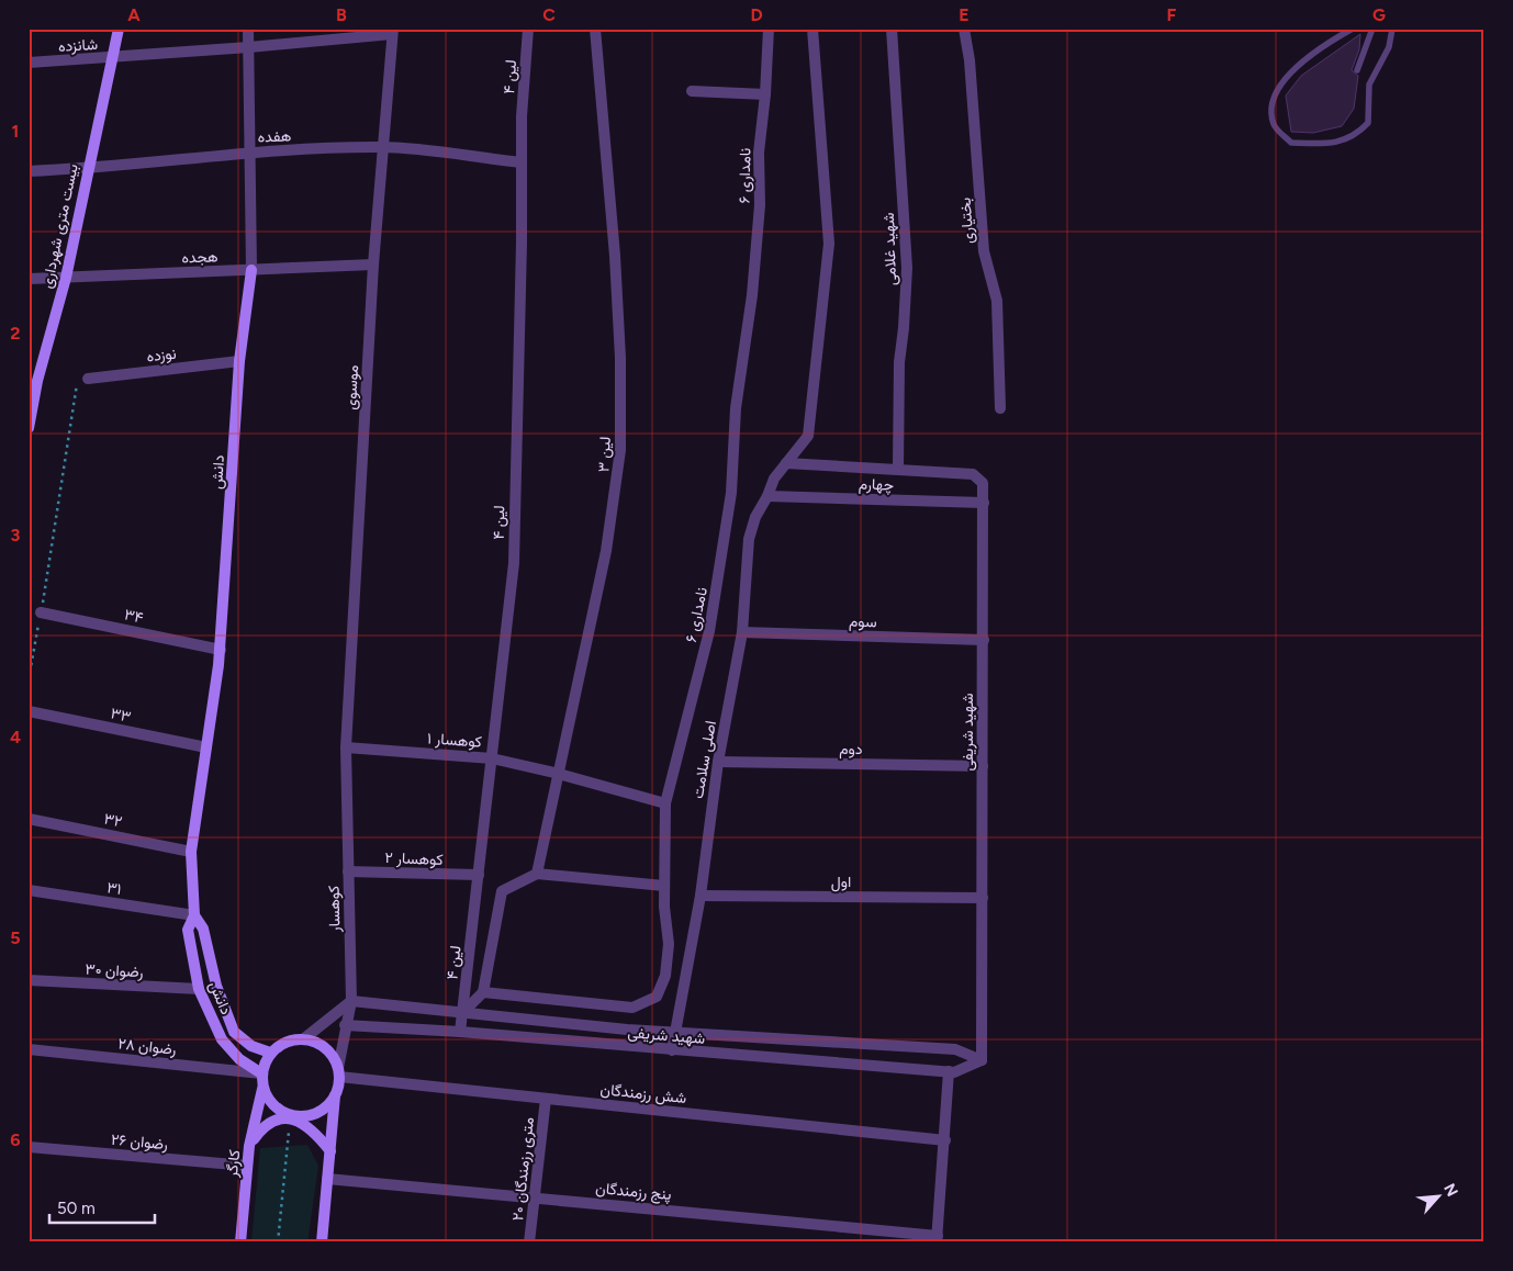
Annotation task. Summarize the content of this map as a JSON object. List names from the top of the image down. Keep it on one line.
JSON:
{"streets":{"street":["شانزده","لین ۴","هفده","نامداری ۶","بختیاری","بیست متری شهرداری","شهید غلامی","هجده","نوزده","موسوی","لین ۳","دانش","چهارم","۳۴","سوم","۳۳","شهید شریفی","کوهسار ۱","دوم","اصلی سلامت","۳۲","کوهسار ۲","اول","۳۱","کوهسار","رضوان ۳۰","رضوان ۲۸","شش رزمندگان","رضوان ۲۶","کارگر","۲۰ متری رزمندگان","پنج رزمندگان"]},"crossings":[["شانزده","بیست متری شهرداری"],["شانزده","موسوی"],["شانزده","دانش"],["لین ۴","هفده"],["لین ۴","شهید شریفی"],["لین ۴","کوهسار ۱"],["لین ۴","کوهسار ۲"],["هفده","بیست متری شهرداری"],["هفده","موسوی"],["هفده","دانش"],["نامداری ۶","کوهسار ۱"],["بیست متری شهرداری","هجده"],["شهید غلامی","شهید شریفی"],["هجده","موسوی"],["هجده","دانش"],["نوزده","دانش"],["موسوی","کوهسار ۱"],["موسوی","کوهسار"],["لین ۳","کوهسار ۱"],["دانش","۳۴"],["دانش","۳۳"],["دانش","۳۲"],["دانش","۳۱"],["دانش","کوهسار"],["دانش","رضوان ۳۰"],["دانش","رضوان ۲۸"],["دانش","شش رزمندگان"],["دانش","کارگر"],["چهارم","شهید شریفی"],["چهارم","اصلی سلامت"],["سوم","شهید شریفی"],["سوم","اصلی سلامت"],["شهید شریفی","دوم"],["شهید شریفی","اصلی سلامت"],["شهید شریفی","اول"],["شهید شریفی","کوهسار"],["کوهسار ۱","کوهسار"],["دوم","اصلی سلامت"],["اصلی سلامت","اول"],["کوهسار ۲","کوهسار"],["کوهسار","رضوان ۲۸"],["کوهسار","شش رزمندگان"],["کوهسار","کارگر"],["رضوان ۲۸","شش رزمندگان"],["رضوان ۲۸","کارگر"],["شش رزمندگان","کارگر"],["شش رزمندگان","۲۰ متری رزمندگان"],["رضوان ۲۶","کارگر"],["۲۰ متری رزمندگان","پنج رزمندگان"]],"scale_bar":"50 m","north":"top right","grid":{"columns":["A","B","C","D","E","F","G"],"rows":["1","2","3","4","5","6"]}}
